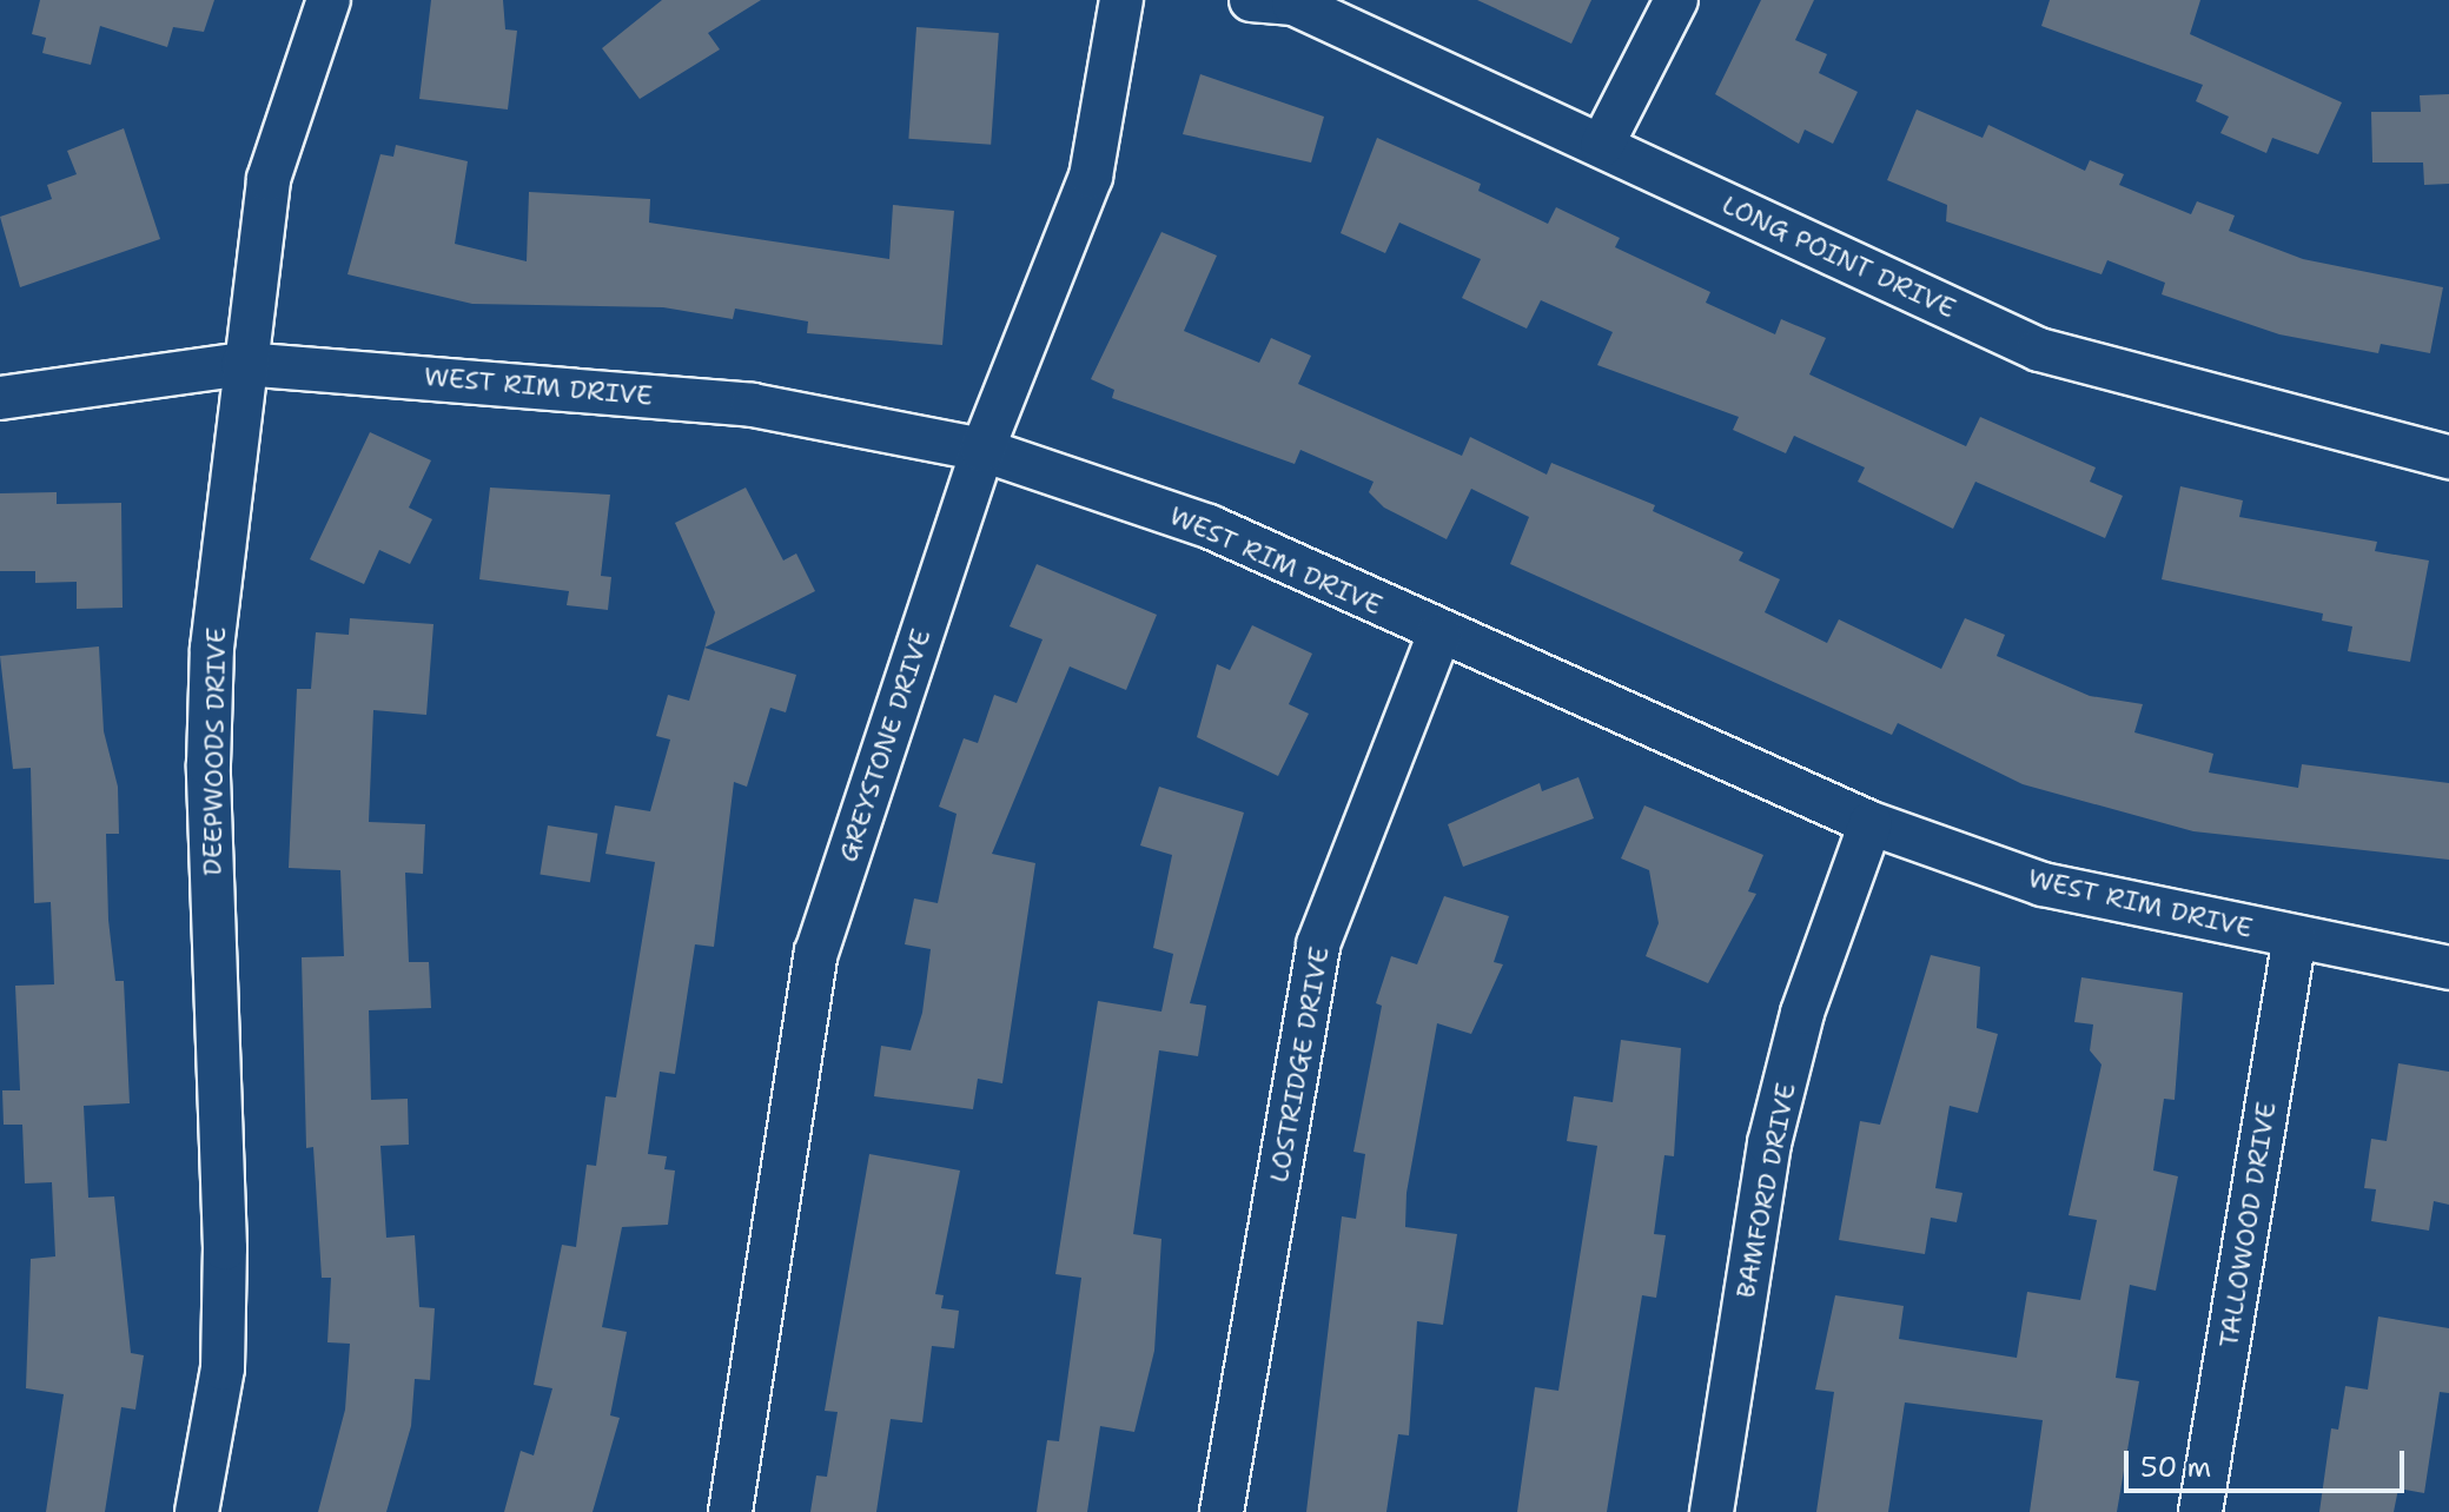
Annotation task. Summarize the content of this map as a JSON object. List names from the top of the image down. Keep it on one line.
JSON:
{"streets":{"street":["LONG POINT DRIVE","WEST RIM DRIVE","GREYSTONE DRIVE","DEEPWOODS DRIVE","LOSTRIDGE DRIVE","BAMFORD DRIVE","TALLOWOOD DRIVE"]},"crossings":[["WEST RIM DRIVE","GREYSTONE DRIVE"],["WEST RIM DRIVE","DEEPWOODS DRIVE"],["WEST RIM DRIVE","LOSTRIDGE DRIVE"],["WEST RIM DRIVE","BAMFORD DRIVE"],["WEST RIM DRIVE","TALLOWOOD DRIVE"]],"scale_bar":"50 m"}
